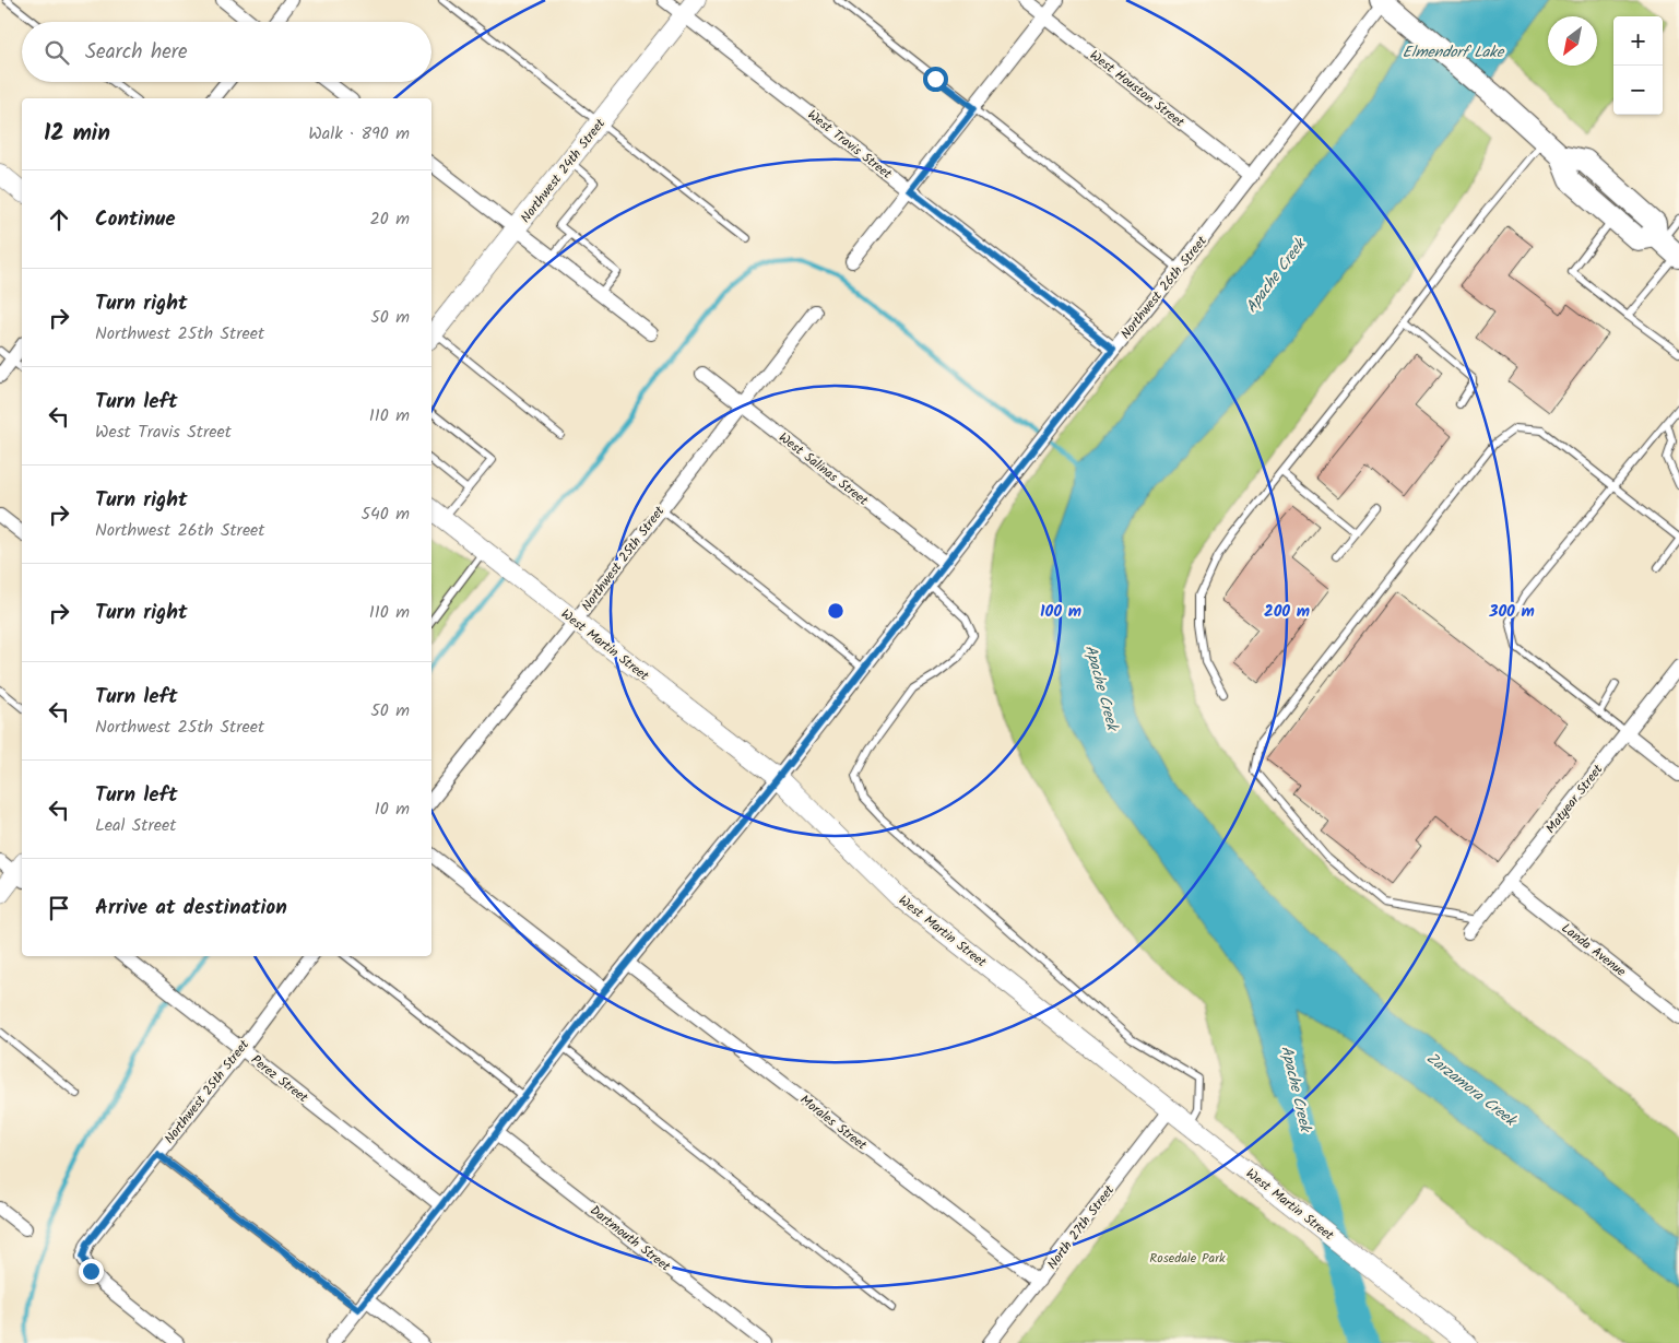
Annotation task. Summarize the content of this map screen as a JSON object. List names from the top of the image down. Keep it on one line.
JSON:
{"streets":{"street":["West Houston Street","West Travis Street","Northwest 24th Street","Northwest 26th Street","West Salinas Street","Northwest 25th Street","West Martin Street","Matyear Street","Landa Avenue","Perez Street","Morales Street","North 27th Street","Dartmouth Street"]},"crossings":[["West Houston Street","Northwest 26th Street"],["West Travis Street","Northwest 24th Street"],["West Travis Street","Northwest 26th Street"],["Northwest 26th Street","West Salinas Street"],["Northwest 26th Street","West Martin Street"],["Northwest 26th Street","Perez Street"],["Northwest 26th Street","Morales Street"],["Northwest 26th Street","Dartmouth Street"],["West Salinas Street","Northwest 25th Street"],["Northwest 25th Street","West Martin Street"],["Northwest 25th Street","Perez Street"],["West Martin Street","North 27th Street"],["Matyear Street","Landa Avenue"],["Morales Street","North 27th Street"]],"water":["Elmendorf Lake","Apache Creek","Zarzamora Creek"],"parks":["Rosedale Park"],"north":"bottom left","page":{"map_buttons":["+","−"],"search":"Search here","heading":["12 min","Walk · 890 m"],"list":[["Continue","20 m"],["Turn right","Northwest 25th Street","50 m"],["Turn left","West Travis Street","110 m"],["Turn right","Northwest 26th Street","540 m"],["Turn right","110 m"],["Turn left","Northwest 25th Street","50 m"],["Turn left","Leal Street","10 m"],"Arrive at destination"]},"rings":["100 m","200 m","300 m"]}
